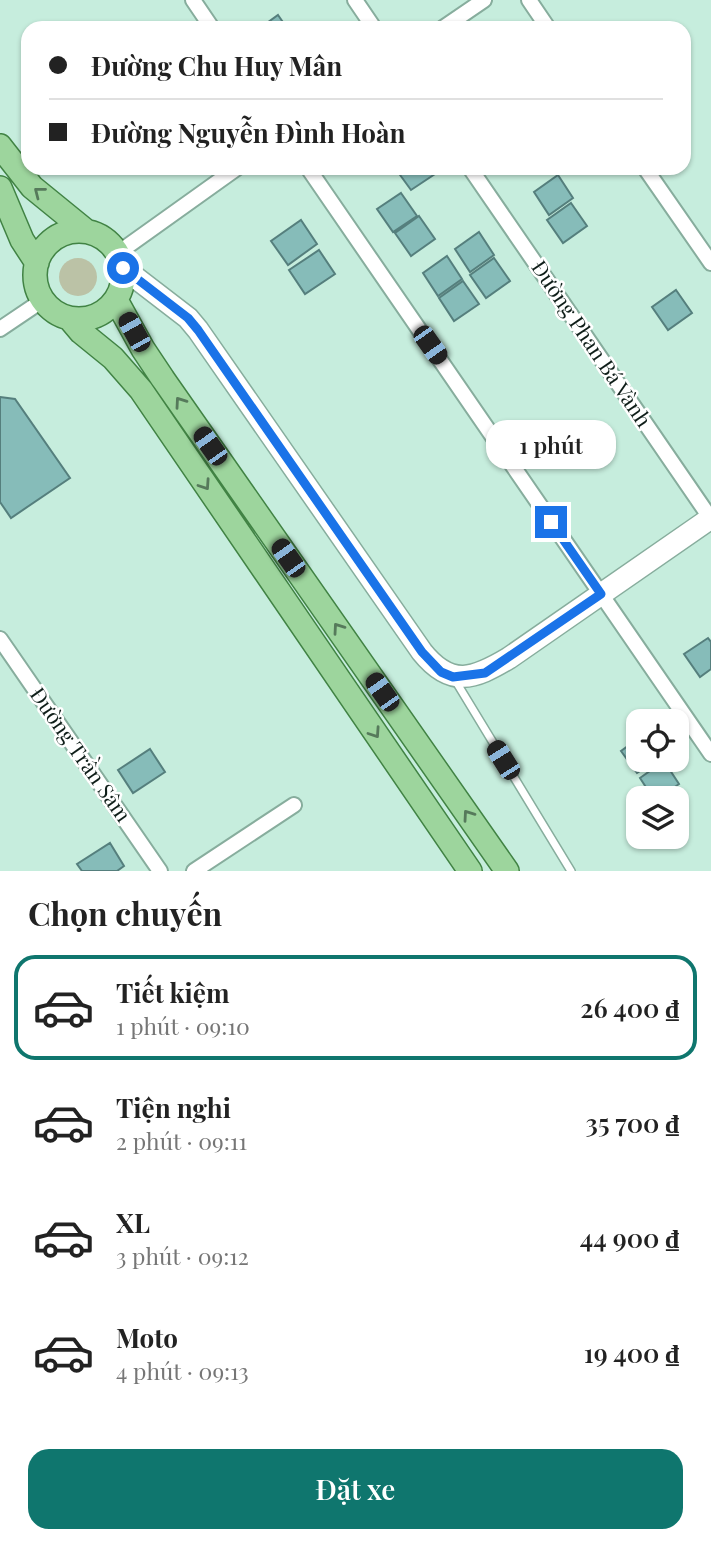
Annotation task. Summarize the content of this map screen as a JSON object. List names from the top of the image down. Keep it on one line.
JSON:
{"streets":{"street":["Đường Phan Bá Vành","Đường Trần Sâm"]},"page":{"banner":["Đường Chu Huy Mân","Đường Nguyễn Đình Hoàn"],"bubble":"1 phút","heading":"Chọn chuyến","list":[{"name":"Tiết kiệm","note":"1 phút · 09:10","value":"26 400 ₫"},{"name":"Tiện nghi","note":"2 phút · 09:11","value":"35 700 ₫"},{"name":"XL","note":"3 phút · 09:12","value":"44 900 ₫"},{"name":"Moto","note":"4 phút · 09:13","value":"19 400 ₫"}],"buttons":"Đặt xe"}}
